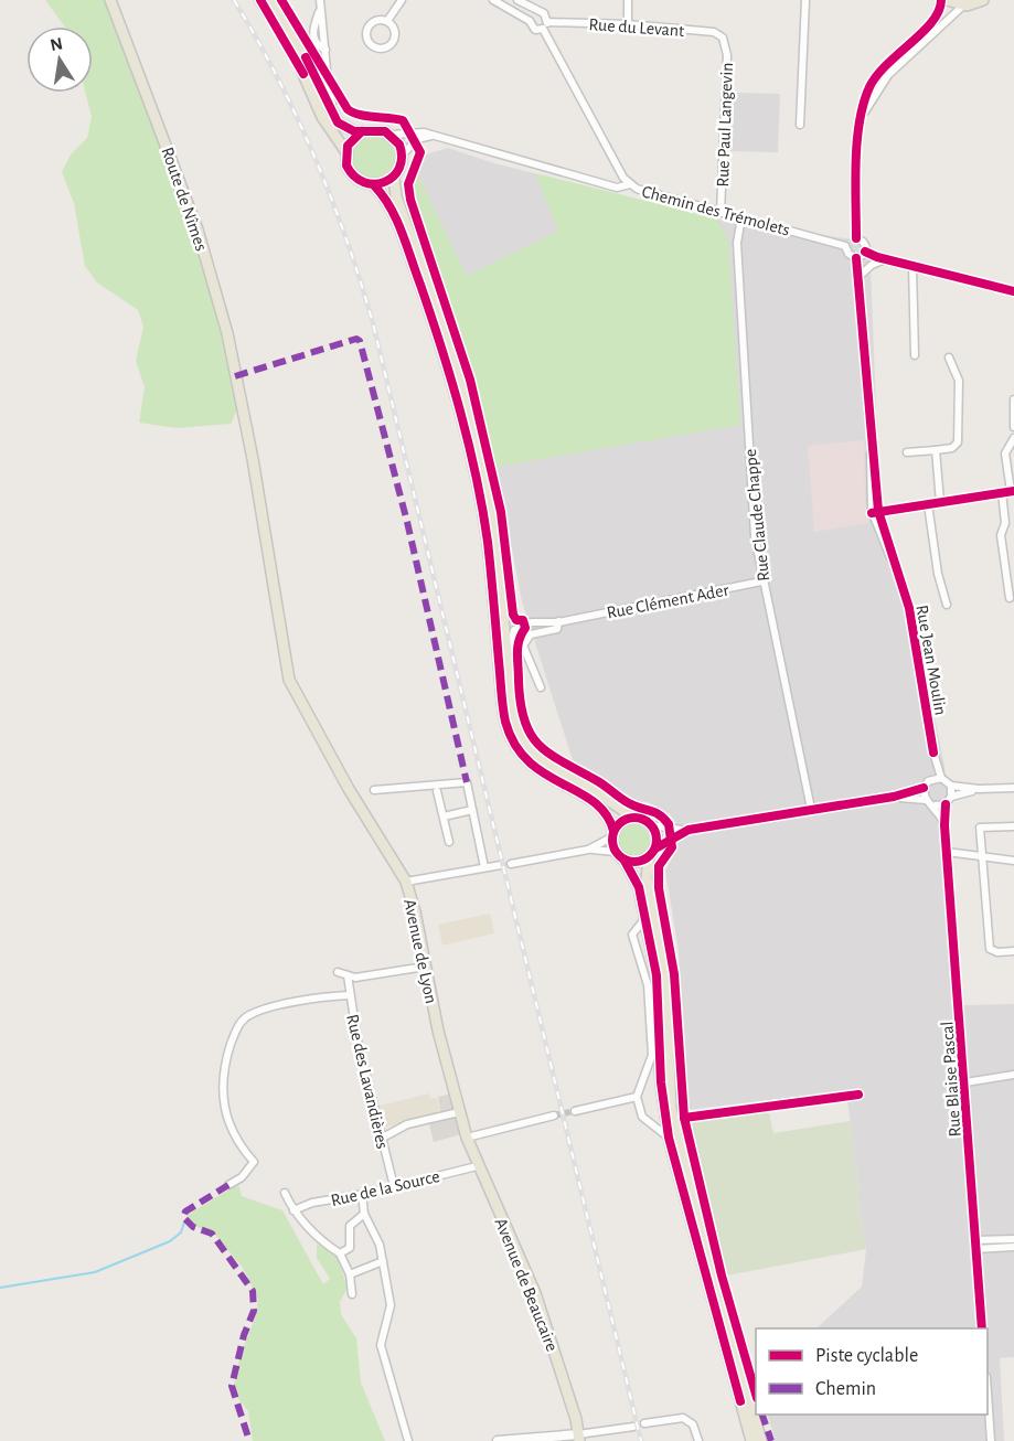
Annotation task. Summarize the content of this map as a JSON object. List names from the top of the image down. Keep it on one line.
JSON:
{"streets":{"main road":["Route de Nîmes","Avenue de Lyon","Avenue de Beaucaire"],"street":["Rue du Levant","Rue Paul Langevin","Chemin des Trémolets","Rue Claude Chappe","Rue Clément Ader","Rue Jean Moulin","Rue Blaise Pascal","Rue des Lavandières","Rue de la Source"]},"crossings":[["Rue du Levant","Rue Paul Langevin"],["Rue Paul Langevin","Chemin des Trémolets"],["Route de Nîmes","Avenue de Lyon"],["Chemin des Trémolets","Rue Claude Chappe"],["Chemin des Trémolets","Rue Jean Moulin"],["Rue Claude Chappe","Rue Clément Ader"],["Rue Jean Moulin","Rue Blaise Pascal"],["Avenue de Lyon","Avenue de Beaucaire"],["Rue des Lavandières","Rue de la Source"],["Rue de la Source","Avenue de Beaucaire"]],"legend":["Piste cyclable","Chemin"],"north":"top"}
